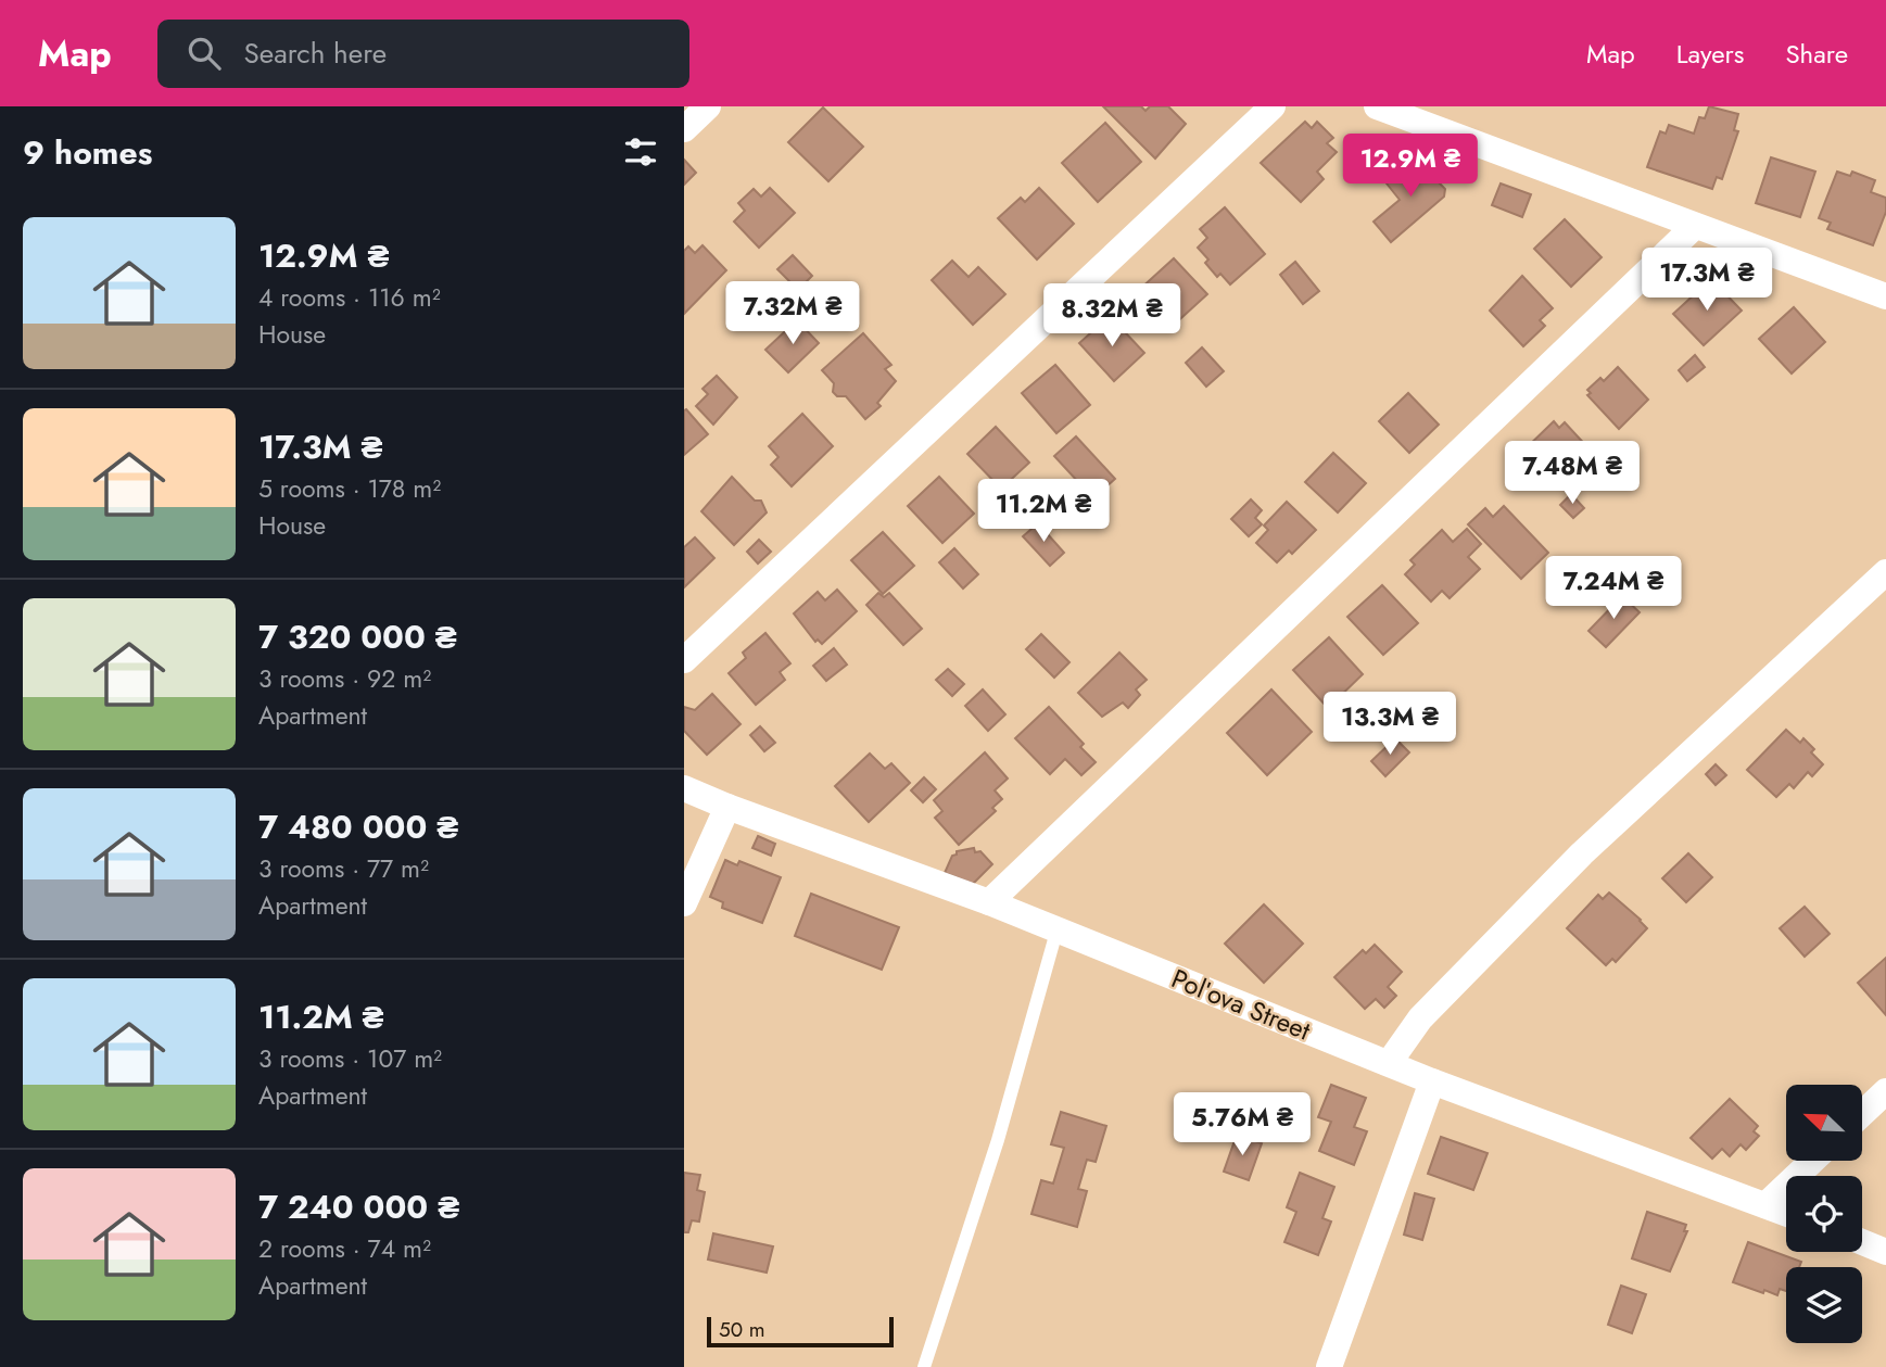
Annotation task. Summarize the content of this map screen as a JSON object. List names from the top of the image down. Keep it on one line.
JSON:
{"streets":{"street":["Polʹova Street"]},"scale_bar":"50 m","north":"top left","page":{"header":"Map","search":"Search here","nav":["Map","Layers","Share"],"heading":"9 homes","price":["12.9M ₴","17.3M ₴","7.32M ₴","8.32M ₴","7.48M ₴","11.2M ₴","7.24M ₴","13.3M ₴","5.76M ₴"],"list":[{"name":"12.9M ₴","note":"4 rooms · 116 m² · House"},{"name":"17.3M ₴","note":"5 rooms · 178 m² · House"},{"name":"7 320 000 ₴","note":"3 rooms · 92 m² · Apartment"},{"name":"7 480 000 ₴","note":"3 rooms · 77 m² · Apartment"},{"name":"11.2M ₴","note":"3 rooms · 107 m² · Apartment"},{"name":"7 240 000 ₴","note":"2 rooms · 74 m² · Apartment"}],"scale":"50 m"}}
